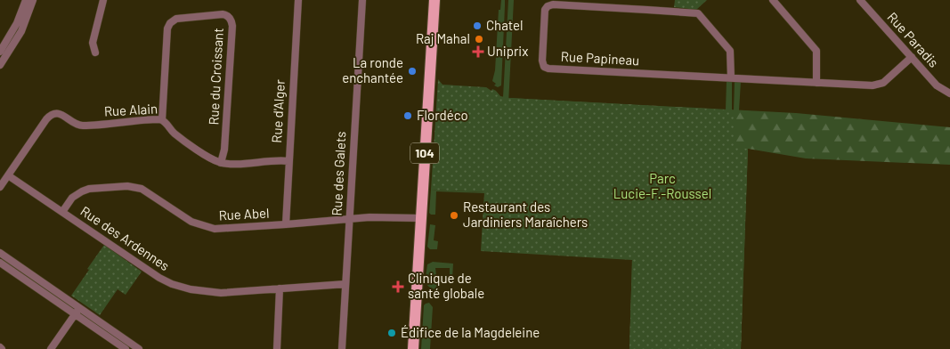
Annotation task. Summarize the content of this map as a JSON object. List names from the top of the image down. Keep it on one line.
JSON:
{"streets":{"main road":["104"],"street":["Rue Paradis","Rue Papineau","Rue du Croissant","Rue Alain","Rue d'Alger","Rue des Galets","Rue Abel","Rue des Ardennes"]},"crossings":[["Rue Paradis","Rue Papineau"],["Rue du Croissant","Rue Alain"],["Rue Alain","Rue d'Alger"],["Rue Alain","Rue des Ardennes"],["Rue d'Alger","Rue Abel"],["104","Rue Abel"],["Rue des Galets","Rue Abel"],["Rue des Galets","Rue des Ardennes"],["Rue Abel","Rue des Ardennes"]],"parks":["Parc Lucie-F.-Roussel"],"places":{"other":["Chatel","Raj Mahal","La ronde enchantée","Flordéco","Restaurant des Jardiniers Maraîchers","Édifice de la Magdeleine"],"health":["Uniprix","Clinique de santé globale"]}}
